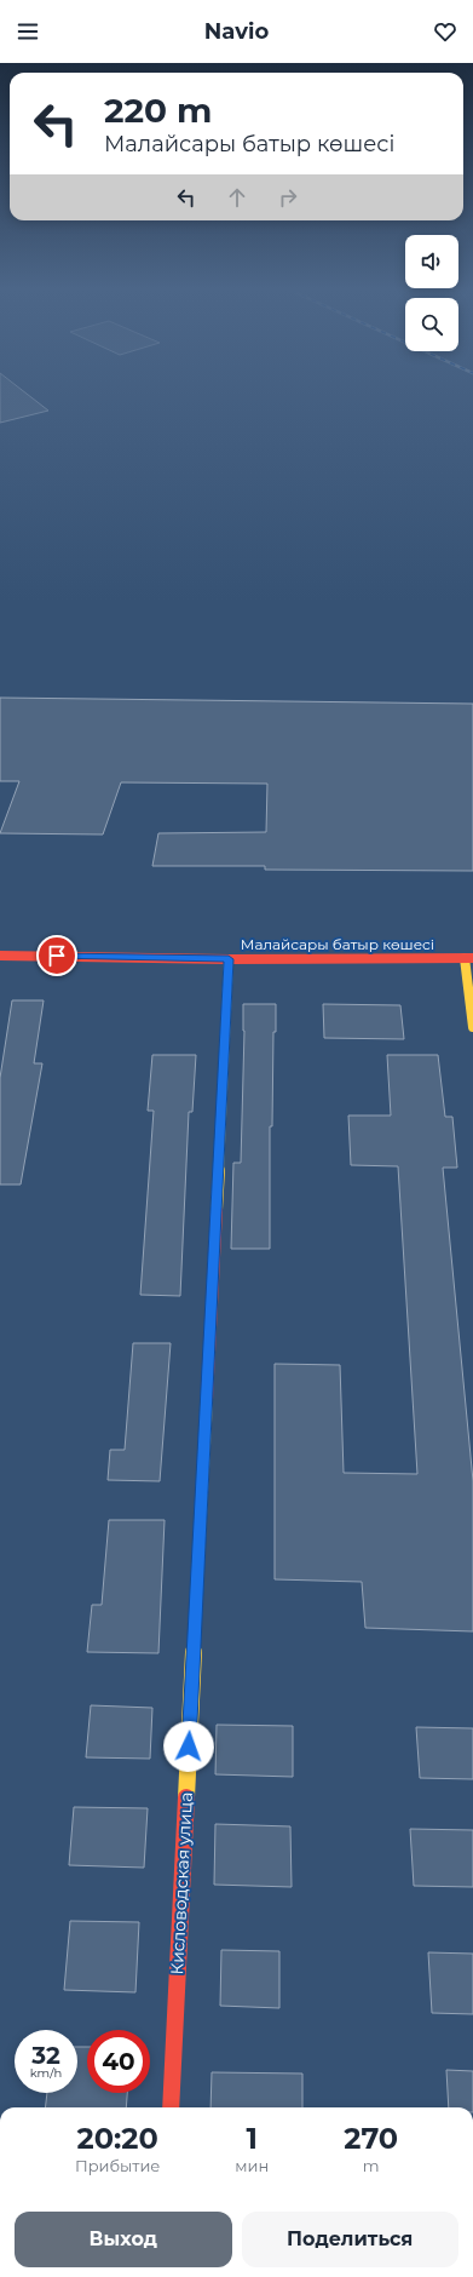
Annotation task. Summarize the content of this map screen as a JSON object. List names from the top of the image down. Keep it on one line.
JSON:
{"streets":{"street":["Малайсары батыр көшесі","Кисловодская улица"]},"crossings":[["Малайсары батыр көшесі","Кисловодская улица"]],"page":{"header":"Navio","turn":["220 m","Малайсары батыр көшесі"],"speed":"32 km/h","limit":"40","eta":["20:20","Прибытие","1","мин","270","m"],"buttons":["Выход","Поделиться"]}}
